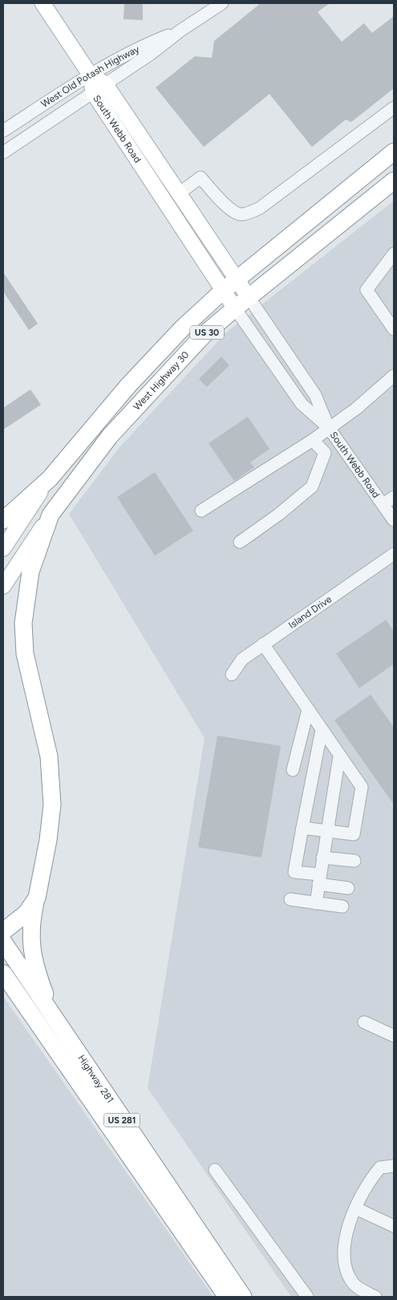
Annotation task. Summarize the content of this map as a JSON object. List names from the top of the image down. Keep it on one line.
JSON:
{"streets":{"highway":["US 30","West Highway 30","Highway 281","US 281"],"main road":["South Webb Road"],"street":["West Old Potash Highway","Island Drive"]},"crossings":[["West Old Potash Highway","South Webb Road"],["South Webb Road","West Highway 30"]]}
